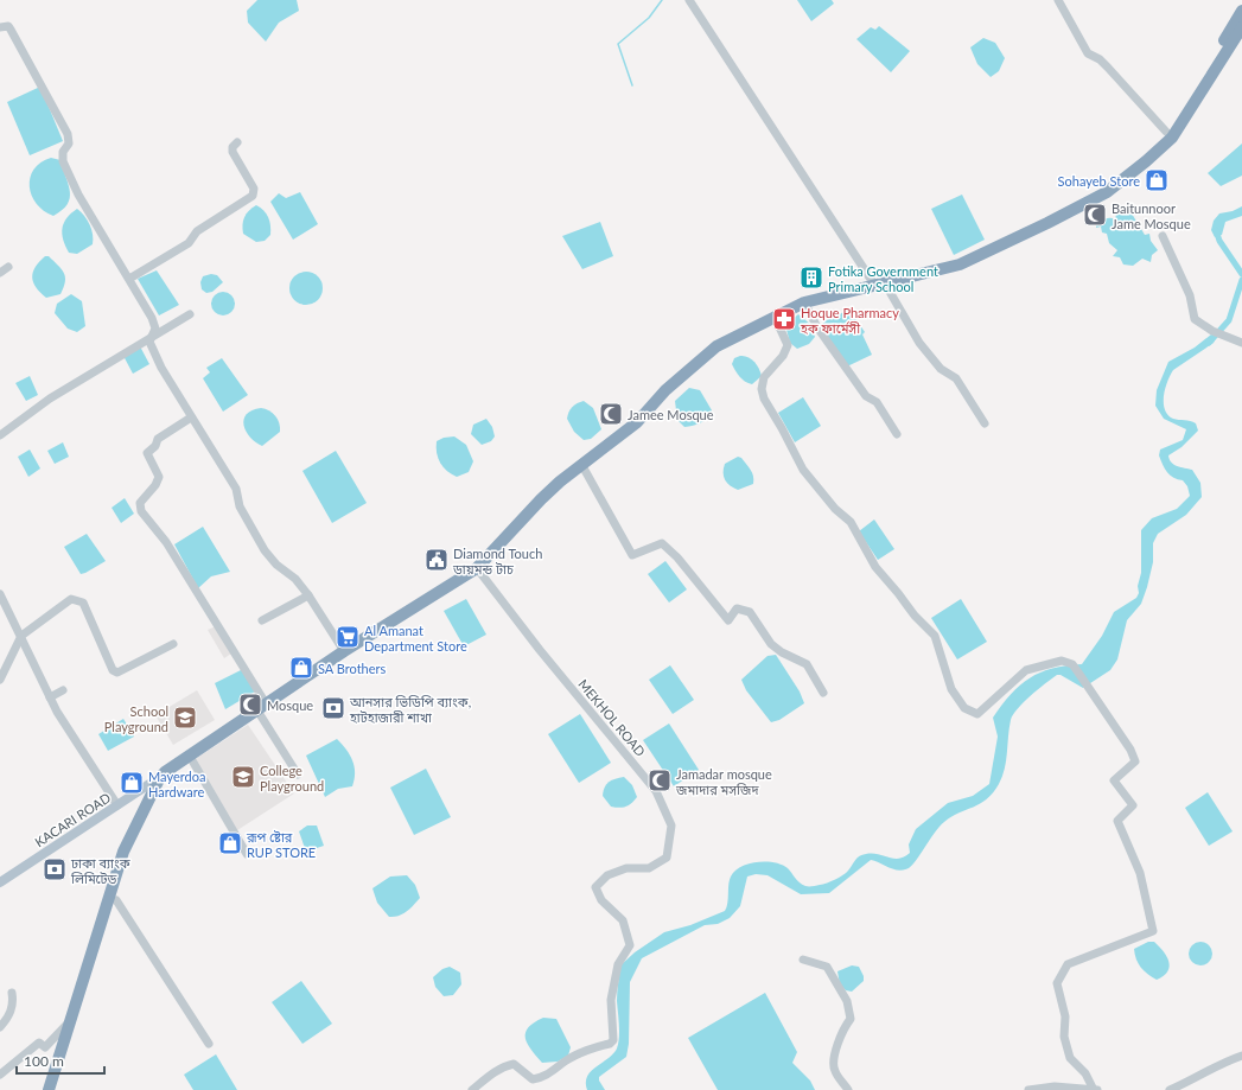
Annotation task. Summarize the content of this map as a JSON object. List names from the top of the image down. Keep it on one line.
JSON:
{"streets":{"main road":["KACARI ROAD"],"street":["MEKHOL ROAD"]},"places":{"shop":["Sohayeb Store","SA Brothers","Mayerdoa Hardware","রূপ ষ্টোর RUP STORE"],"mosque":["Baitunnoor Jame Mosque","Jamee Mosque","Mosque","Jamadar mosque জমাদার মসজিদ"],"building":["Fotika Government Primary School"],"pharmacy":["Hoque Pharmacy হক ফার্মেসী"],"public building":["Diamond Touch ডায়মন্ড টাচ"],"supermarket":["Al Amanat Department Store"],"bank":["আনসার ভিডিপি ব্যাংক, হাটহাজারী শাখা","ঢাকা ব্যাংক লিমিটেড"],"school or university":["School Playground","College Playground"]},"scale_bar":"100 m"}
